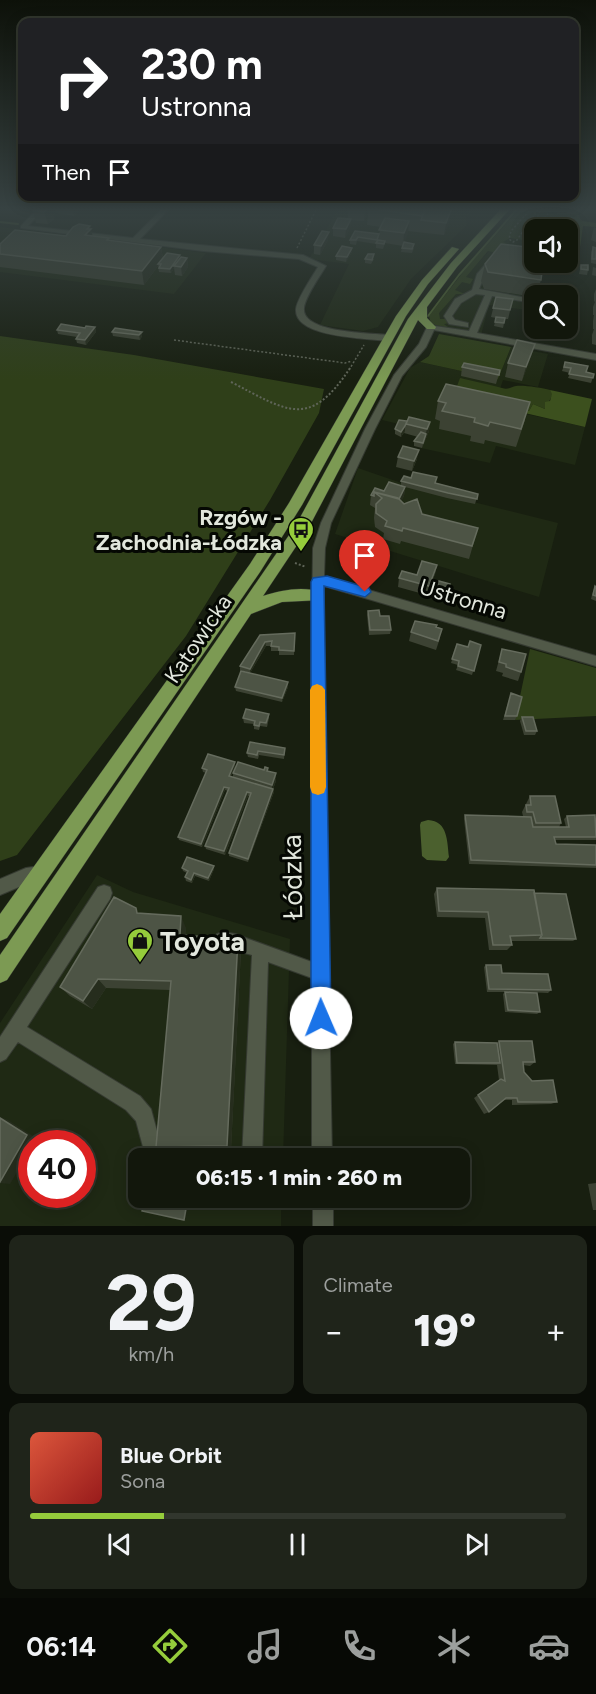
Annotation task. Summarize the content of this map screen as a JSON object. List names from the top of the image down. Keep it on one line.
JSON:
{"streets":{"main road":["Katowicka"],"street":["Ustronna","Łódzka"]},"crossings":[["Ustronna","Łódzka"]],"places":{"bus stop":["Rzgów - Zachodnia-Łódzka"],"shop":["Toyota"]},"page":{"turn":["230 m","Ustronna"],"then":"Then","limit":"40","trip":"06:15 · 1 min · 260 m","tile":[["29","km/h"],"Climate"],"heat":["−","19°","+"],"song":["Blue Orbit","Sona"],"tabs":"06:14"}}
